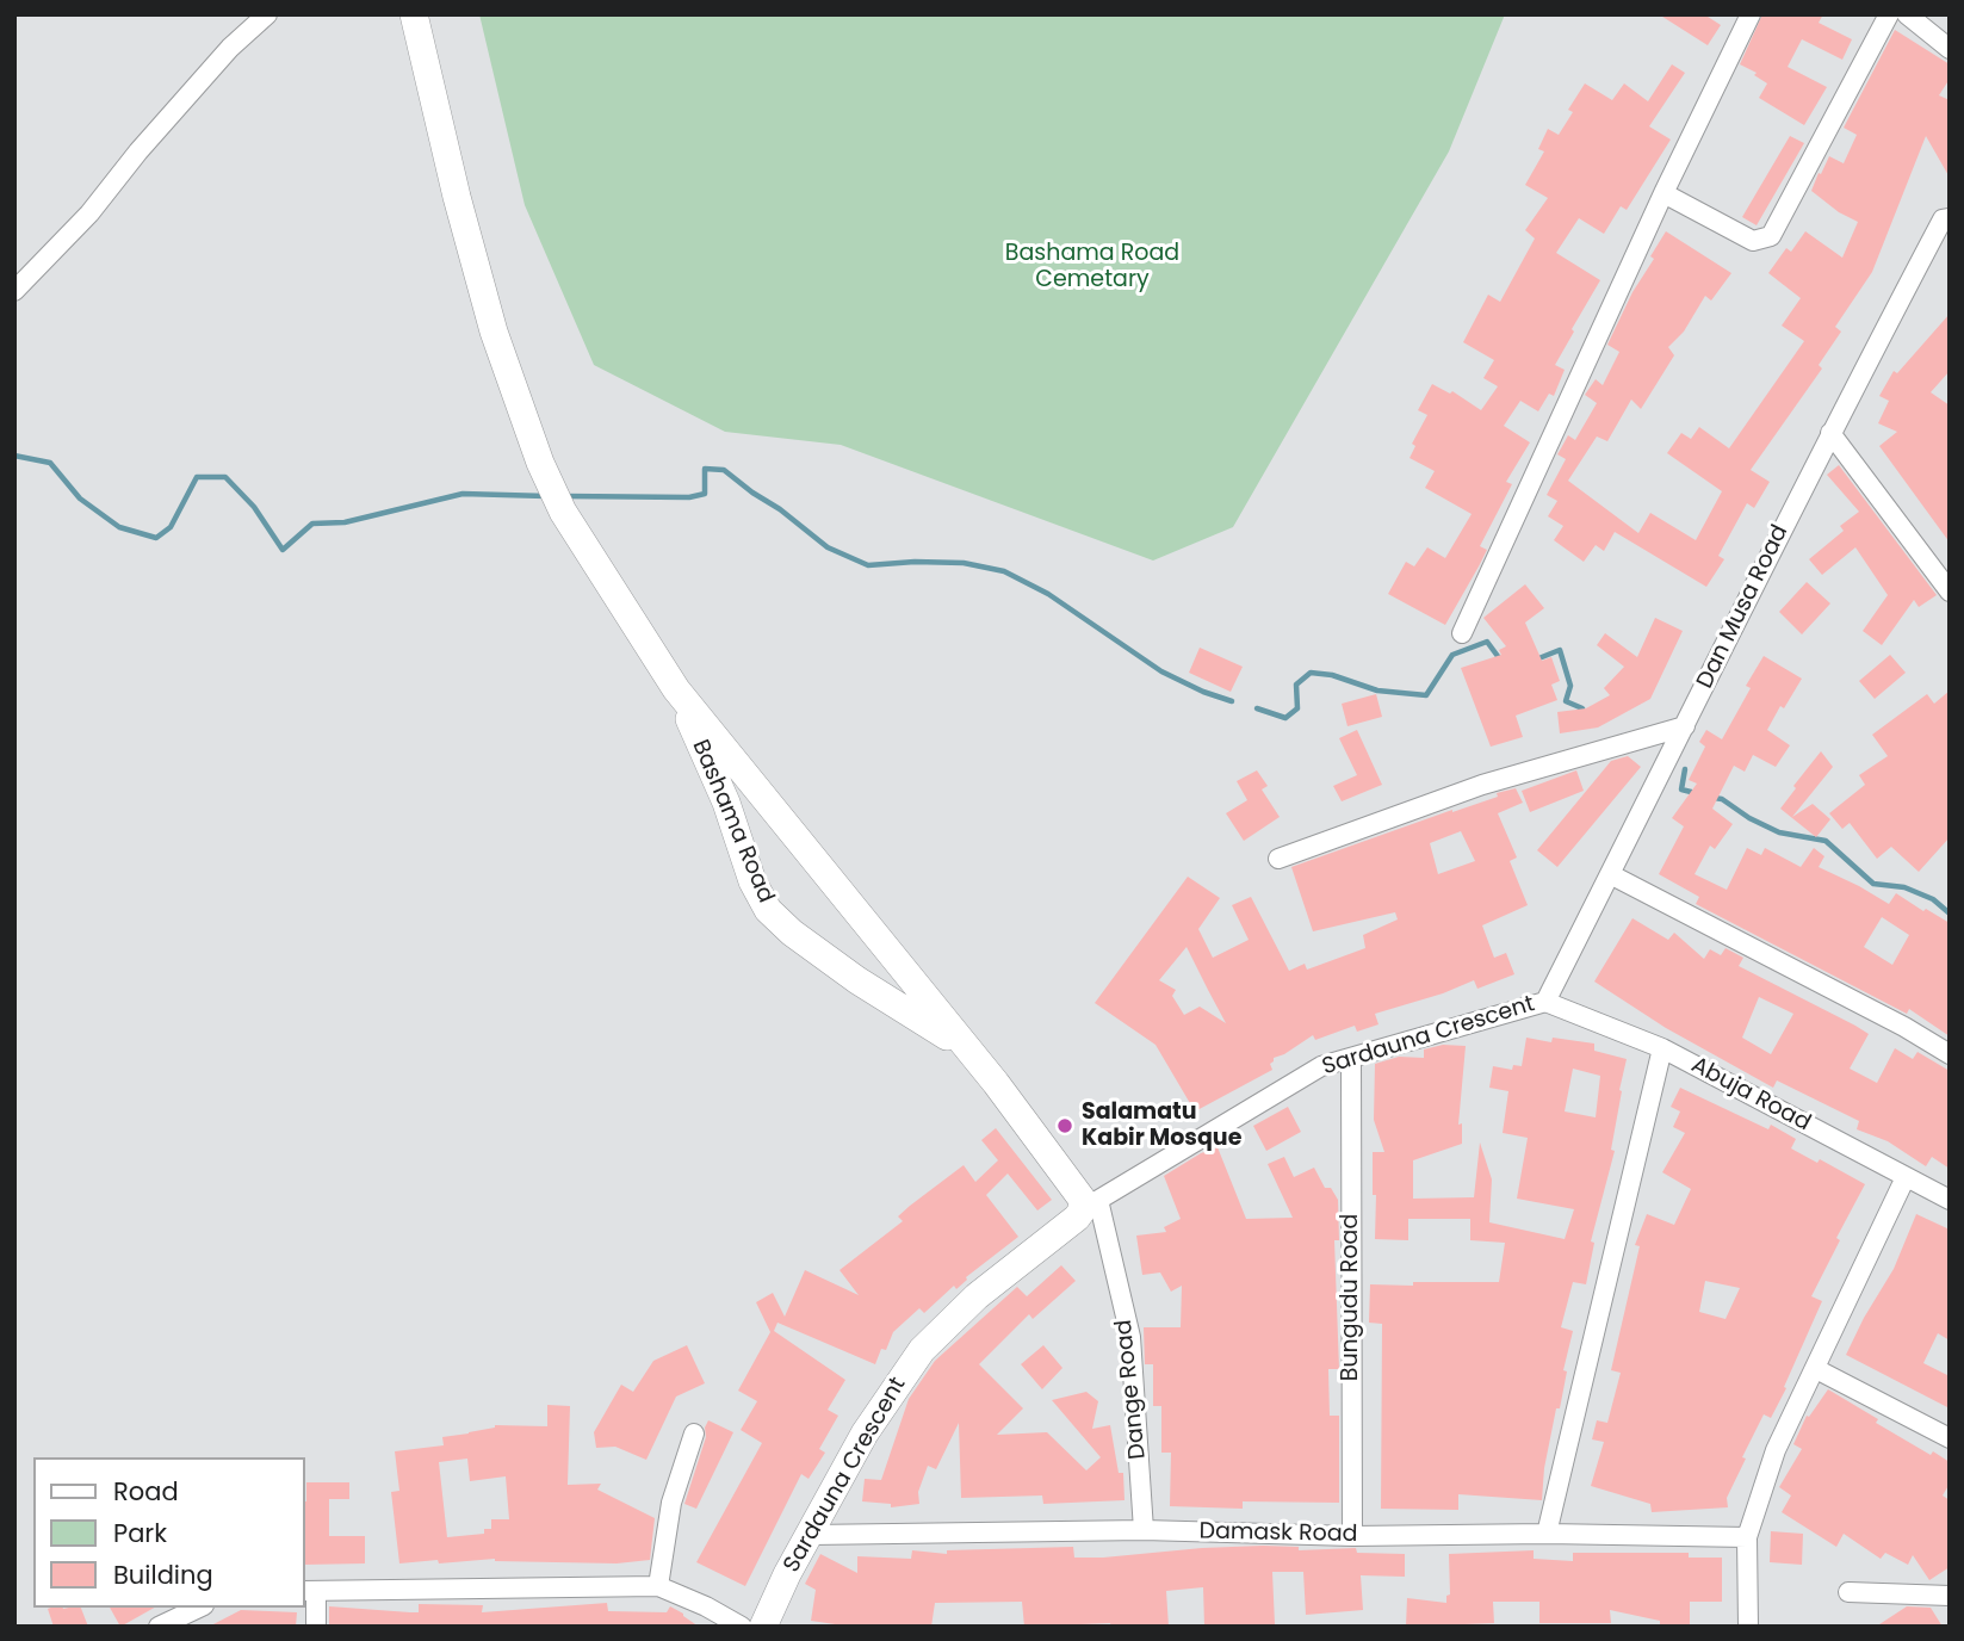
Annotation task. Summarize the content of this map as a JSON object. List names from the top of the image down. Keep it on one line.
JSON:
{"streets":{"street":["Dan Musa Road","Bashama Road","Sardauna Crescent","Abuja Road","Bungudu Road","Dange Road","Damask Road"]},"crossings":[["Dan Musa Road","Sardauna Crescent"],["Dan Musa Road","Abuja Road"],["Bashama Road","Sardauna Crescent"],["Bashama Road","Dange Road"],["Sardauna Crescent","Abuja Road"],["Sardauna Crescent","Bungudu Road"],["Sardauna Crescent","Dange Road"],["Sardauna Crescent","Damask Road"],["Bungudu Road","Damask Road"],["Dange Road","Damask Road"]],"parks":["Bashama Road Cemetary"],"places":["Salamatu Kabir Mosque"],"legend":["Road","Park","Building"]}
